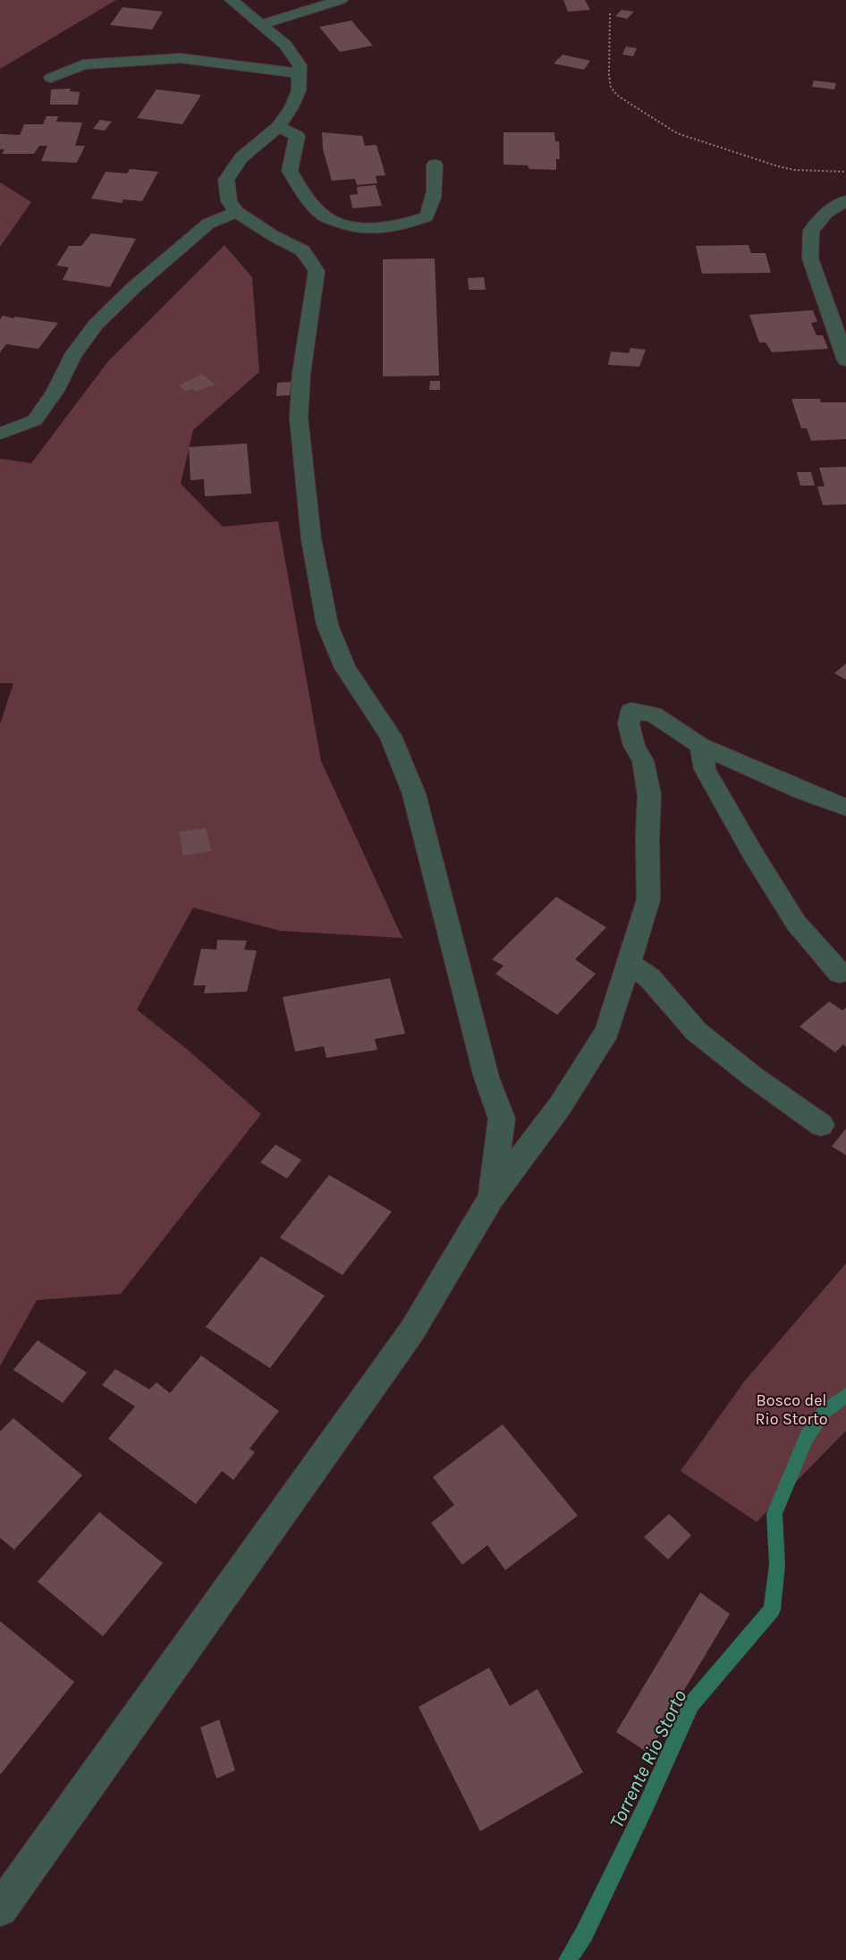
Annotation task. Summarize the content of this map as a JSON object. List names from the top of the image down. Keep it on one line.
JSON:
{"water":["Torrente Rio Storto"],"parks":["Bosco del Rio Storto"]}
